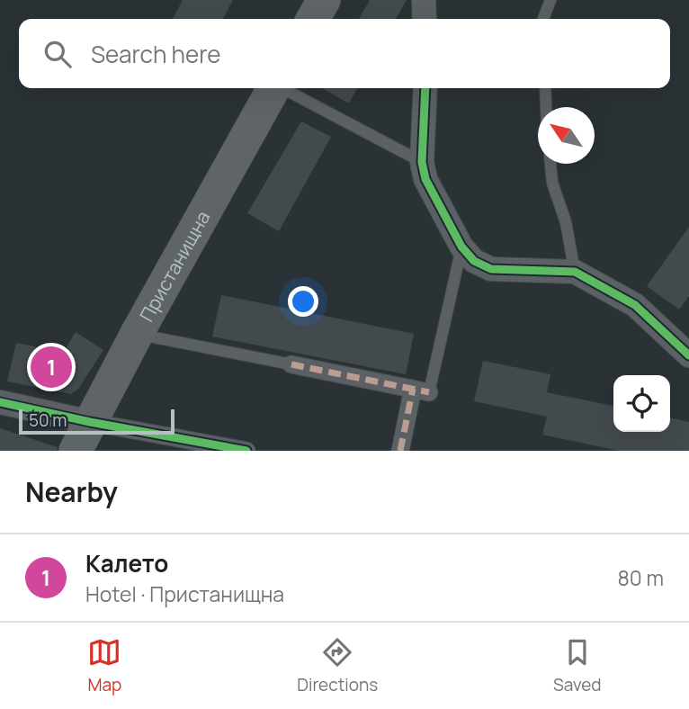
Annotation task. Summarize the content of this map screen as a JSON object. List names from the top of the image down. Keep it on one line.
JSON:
{"streets":{"main road":["Пристанищна"]},"scale_bar":"50 m","north":"top left","page":{"search":"Search here","pins":"1","scale":"50 m","heading":"Nearby","list":[{"mark":"1","name":"Калето","note":"Hotel · Пристанищна","value":"80 m"}],"nav":["Map","Directions","Saved"]}}
